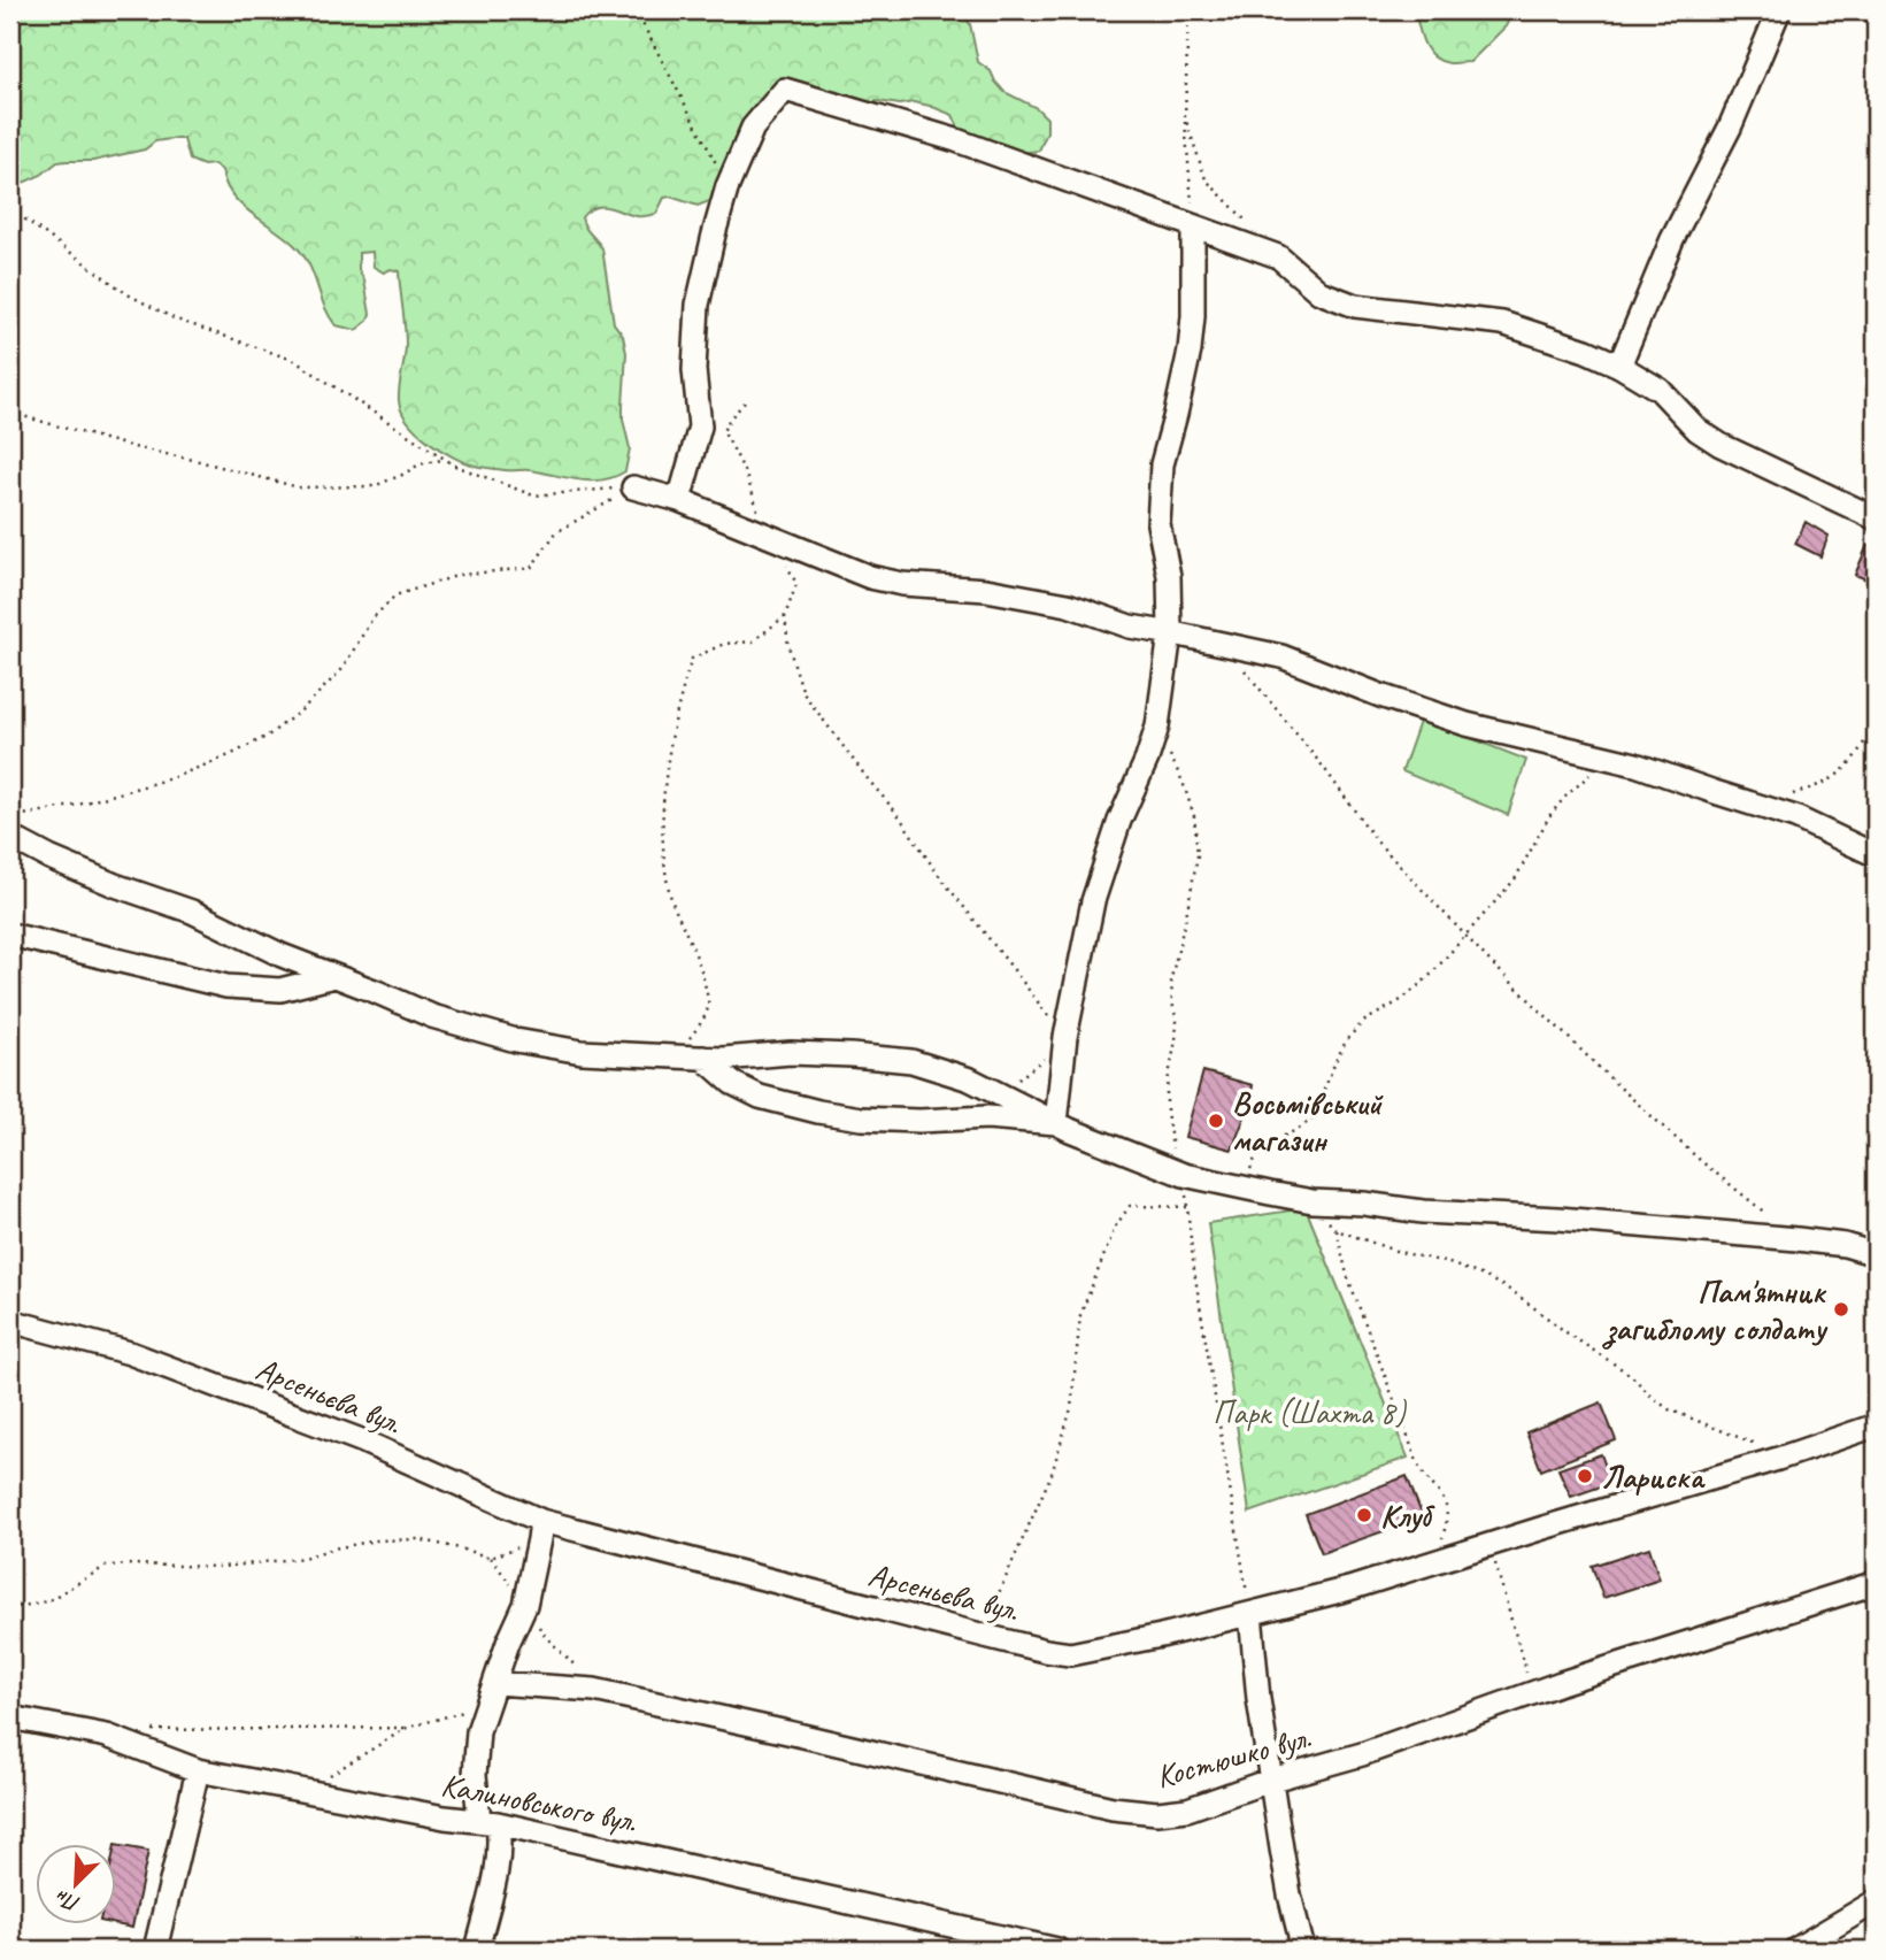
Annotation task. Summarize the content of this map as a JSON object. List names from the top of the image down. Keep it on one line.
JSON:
{"streets":{"street":["Арсеньєва вул.","Костюшко вул.","Калиновського вул."]},"parks":["Парк (Шахта 8)"],"places":["Восьмівський магазин","Пам'ятник загиблому солдату","Лариска","Клуб"],"north":"bottom left"}
